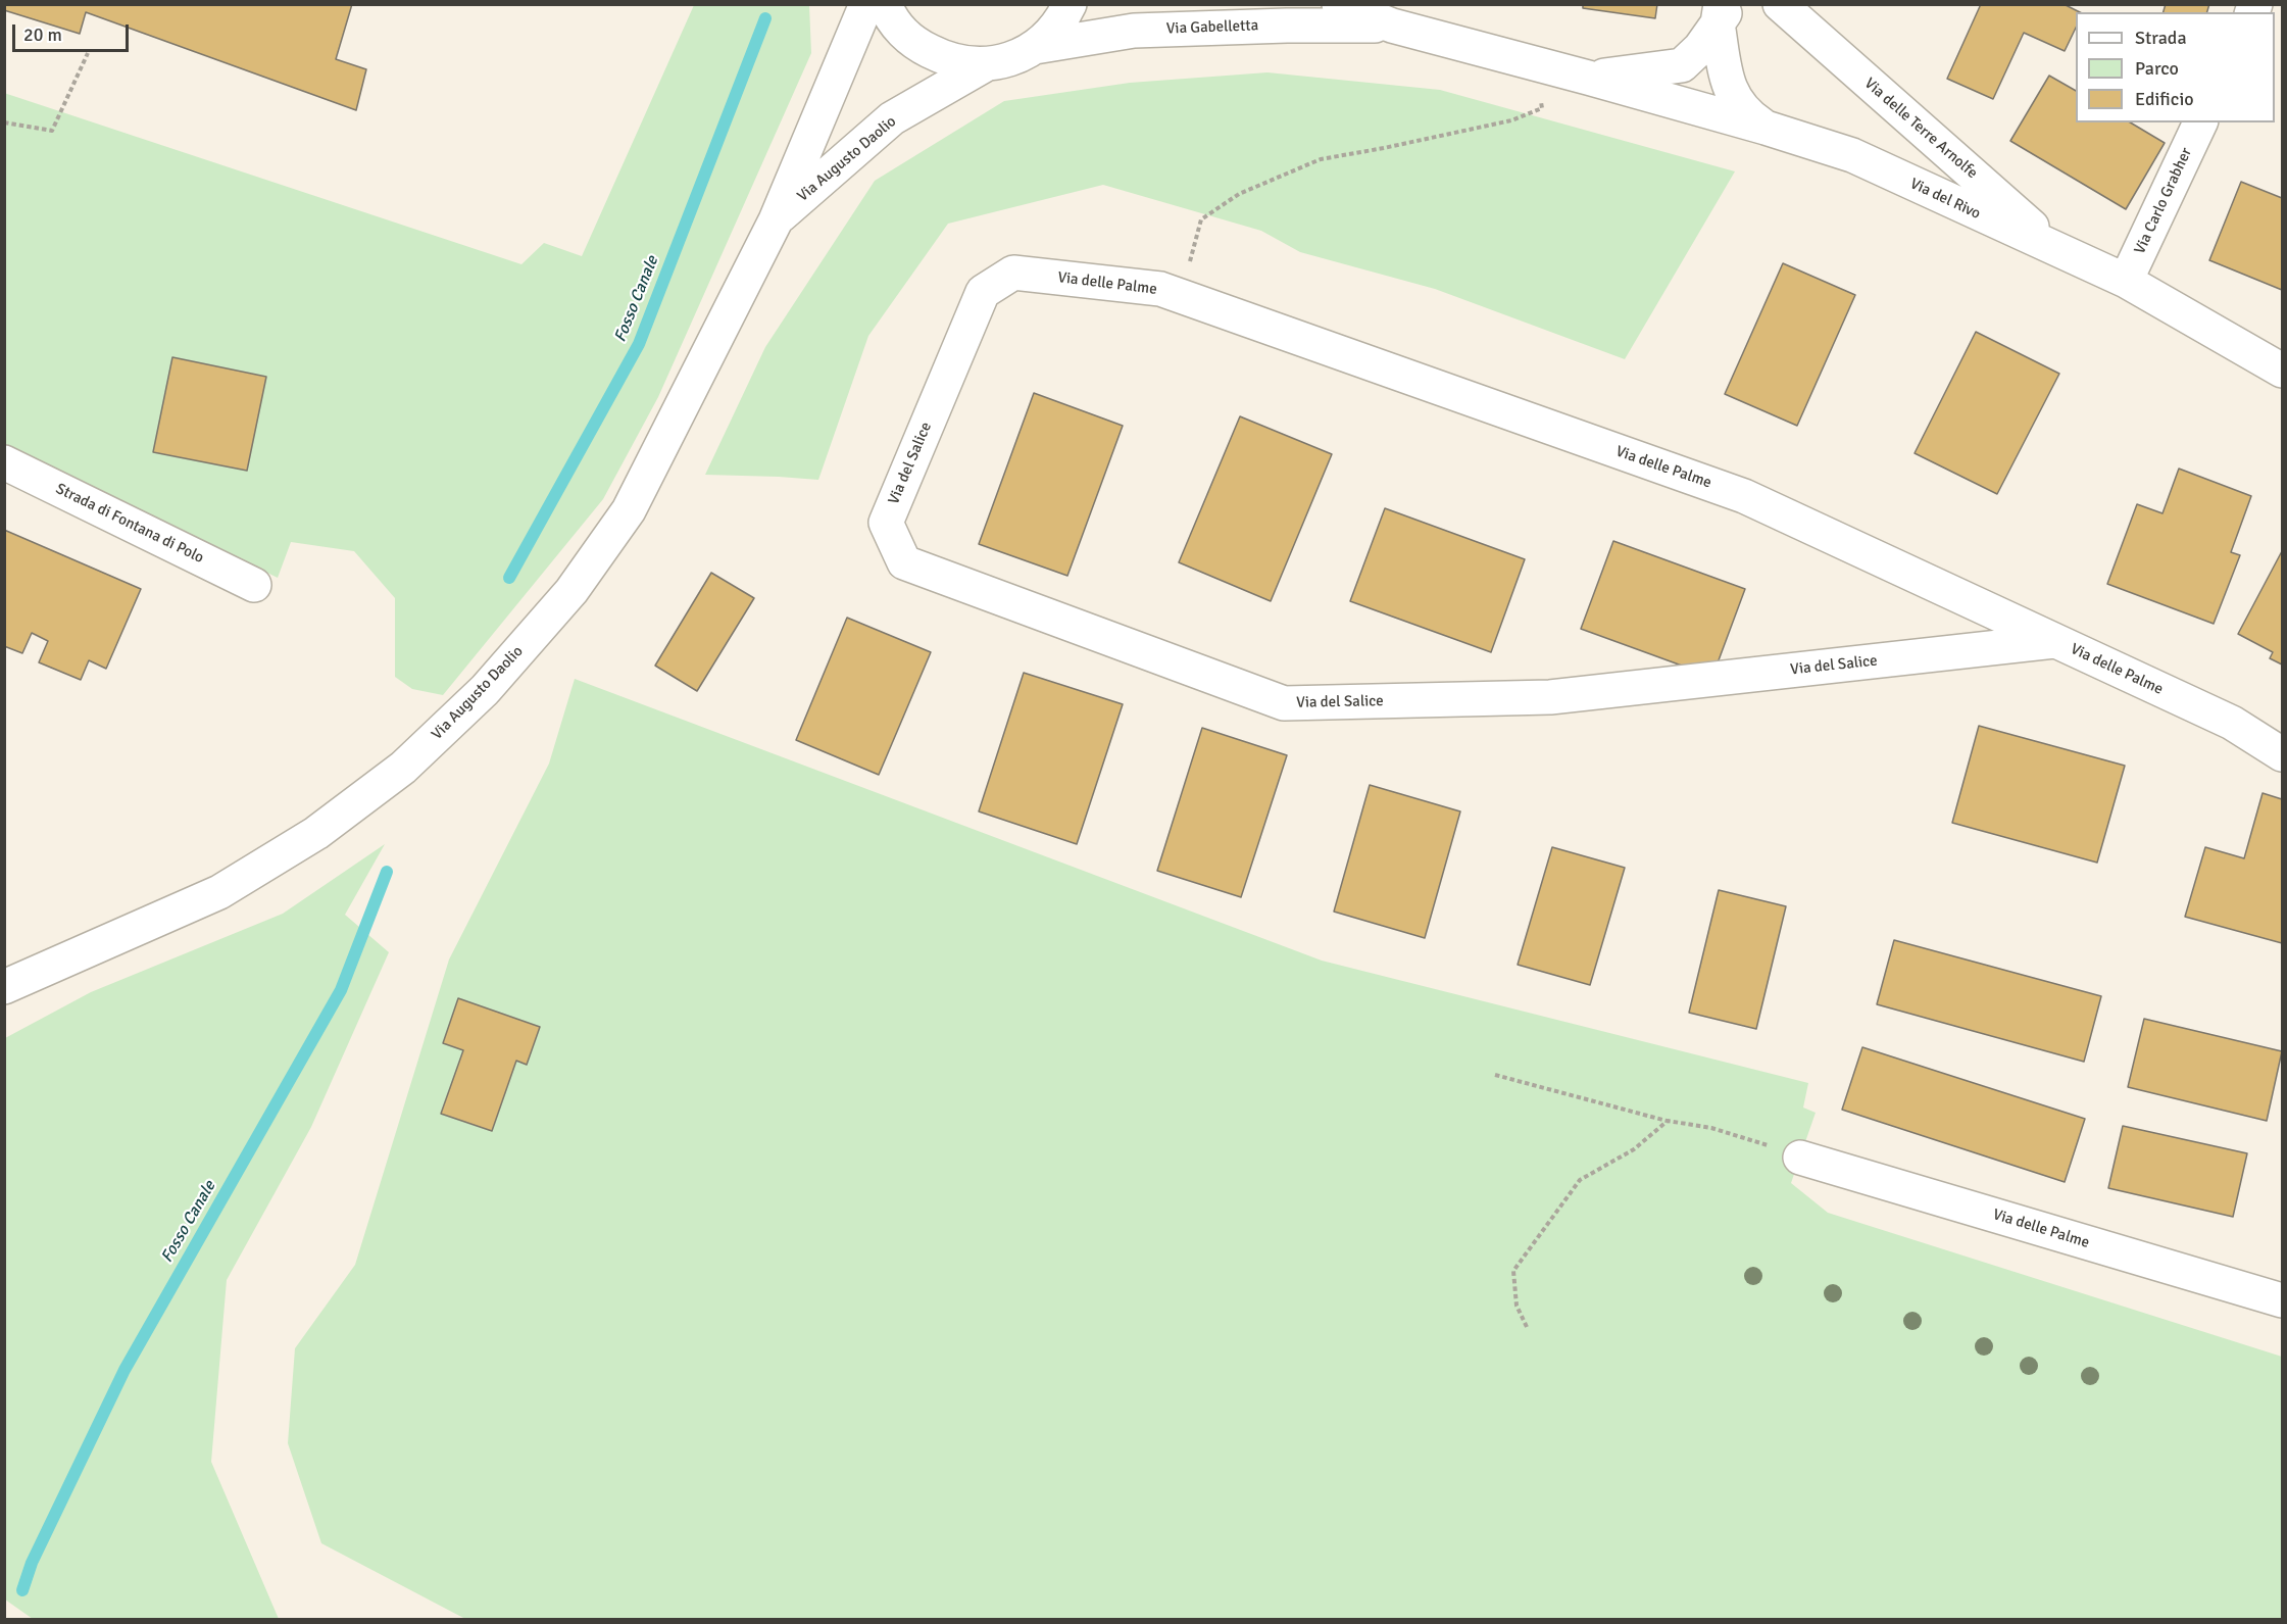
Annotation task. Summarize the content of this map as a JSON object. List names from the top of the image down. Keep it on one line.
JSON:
{"streets":{"street":["Via Gabelletta","Via delle Terre Arnolfe","Via Augusto Daolio","Via del Rivo","Via Carlo Grabher","Via delle Palme","Via del Salice","Strada di Fontana di Polo"]},"crossings":[["Via Gabelletta","Via del Rivo"],["Via delle Terre Arnolfe","Via del Rivo"],["Via del Rivo","Via Carlo Grabher"],["Via delle Palme","Via del Salice"]],"water":["Fosso Canale"],"legend":["Strada","Parco","Edificio"],"scale_bar":"20 m"}
